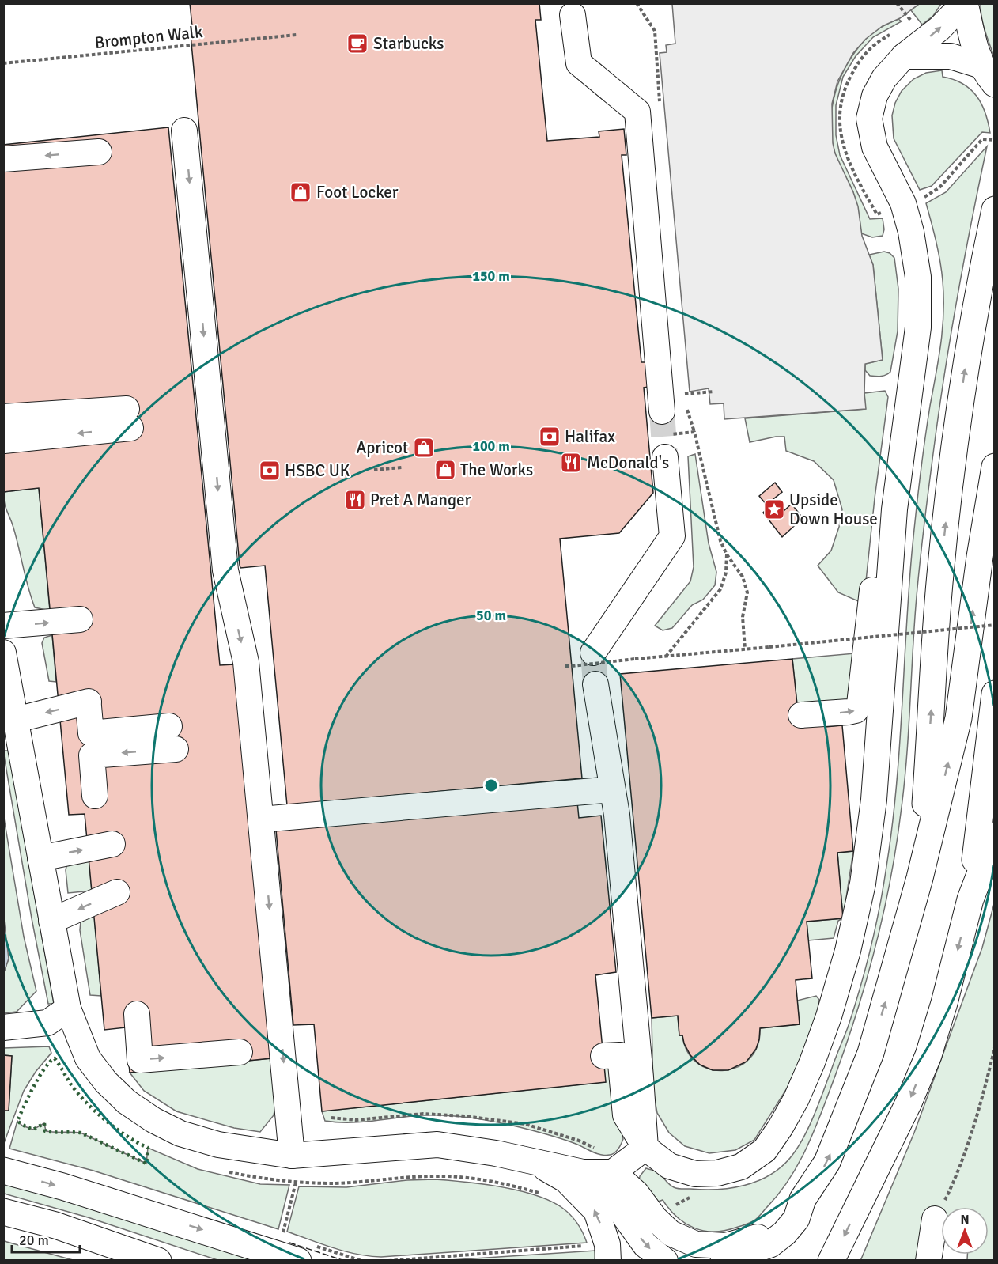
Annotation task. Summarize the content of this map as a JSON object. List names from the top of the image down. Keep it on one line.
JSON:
{"streets":{"path":["Brompton Walk"]},"places":{"cafe":["Starbucks"],"shop":["Foot Locker","Apricot","The Works"],"bank":["Halifax","HSBC UK"],"restaurant":["McDonald's","Pret A Manger"],"place":["Upside Down House"]},"scale_bar":"20 m","north":"top","rings":["150 m","100 m","50 m"]}
